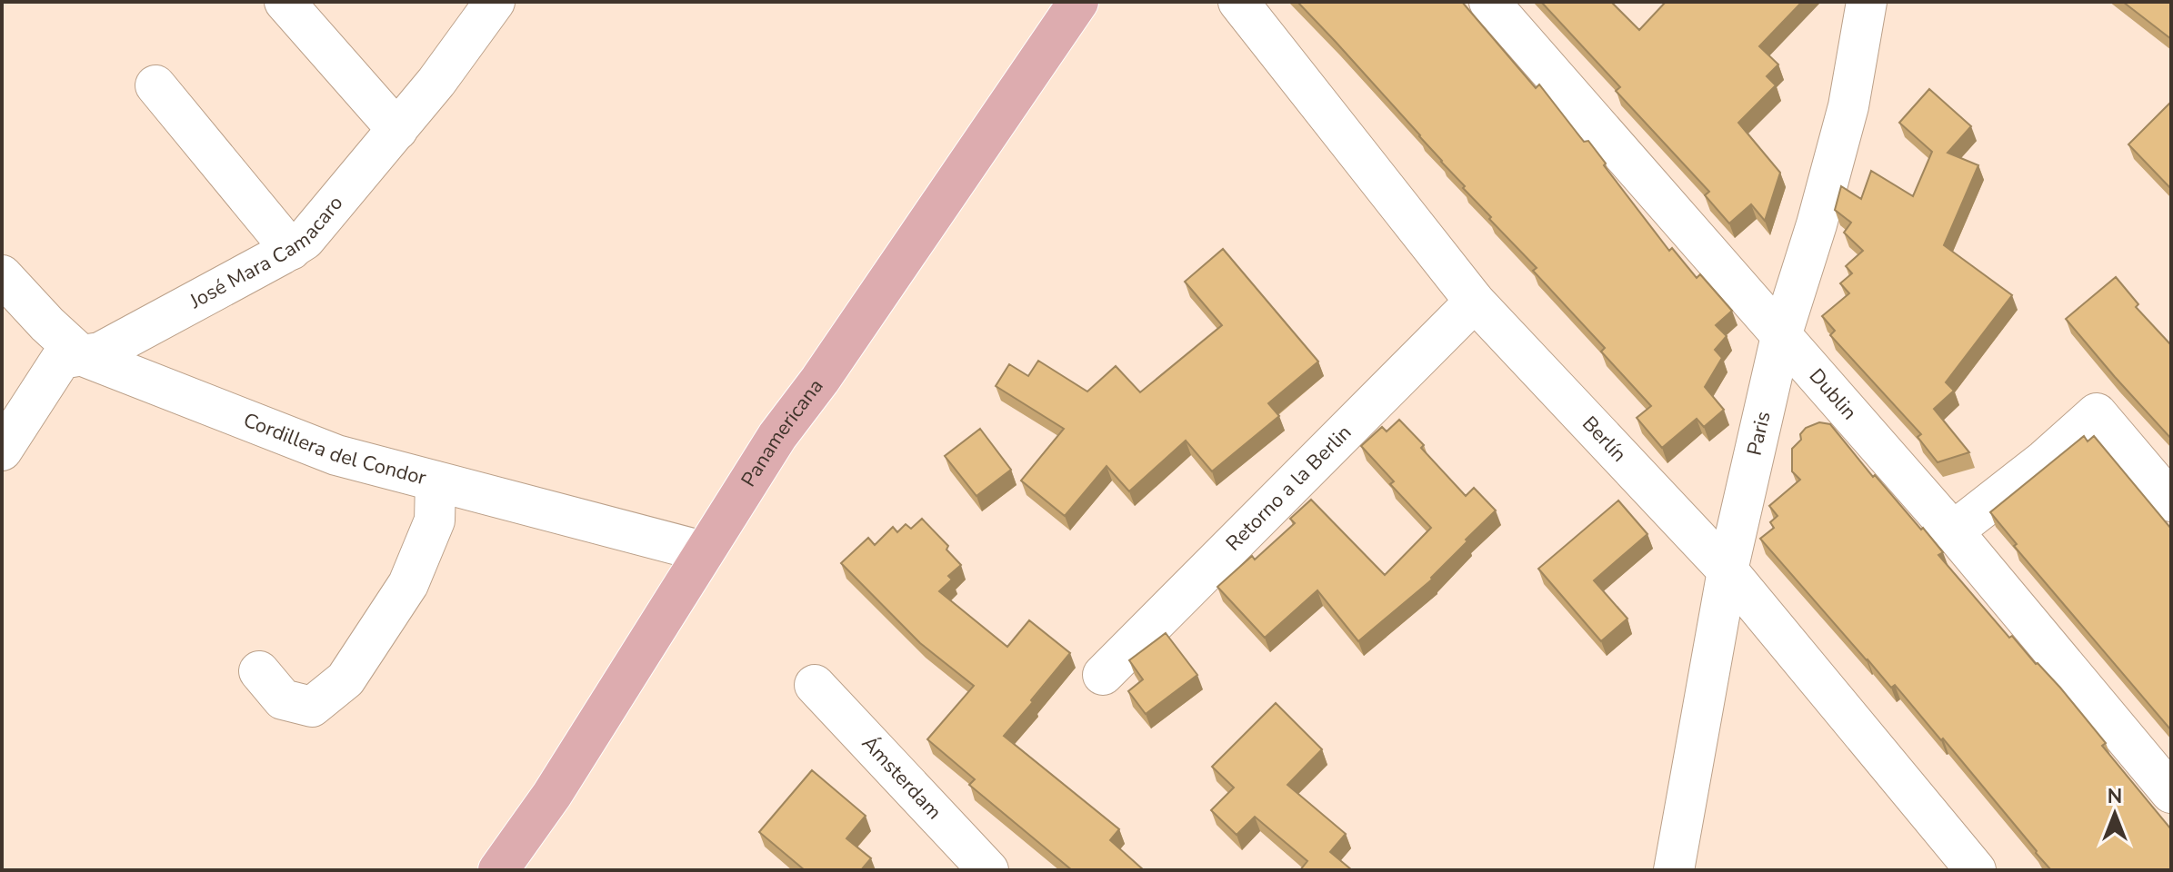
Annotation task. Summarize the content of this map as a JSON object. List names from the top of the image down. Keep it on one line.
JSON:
{"streets":{"main road":["Panamericana"],"street":["José Mara Camacaro","Dublin","Paris","Berlín","Cordillera del Condor","Retorno a la Berlin","Ámsterdam"]},"crossings":[["José Mara Camacaro","Cordillera del Condor"],["Dublin","Paris"],["Panamericana","Cordillera del Condor"],["Paris","Berlín"],["Berlín","Retorno a la Berlin"]],"north":"top"}
